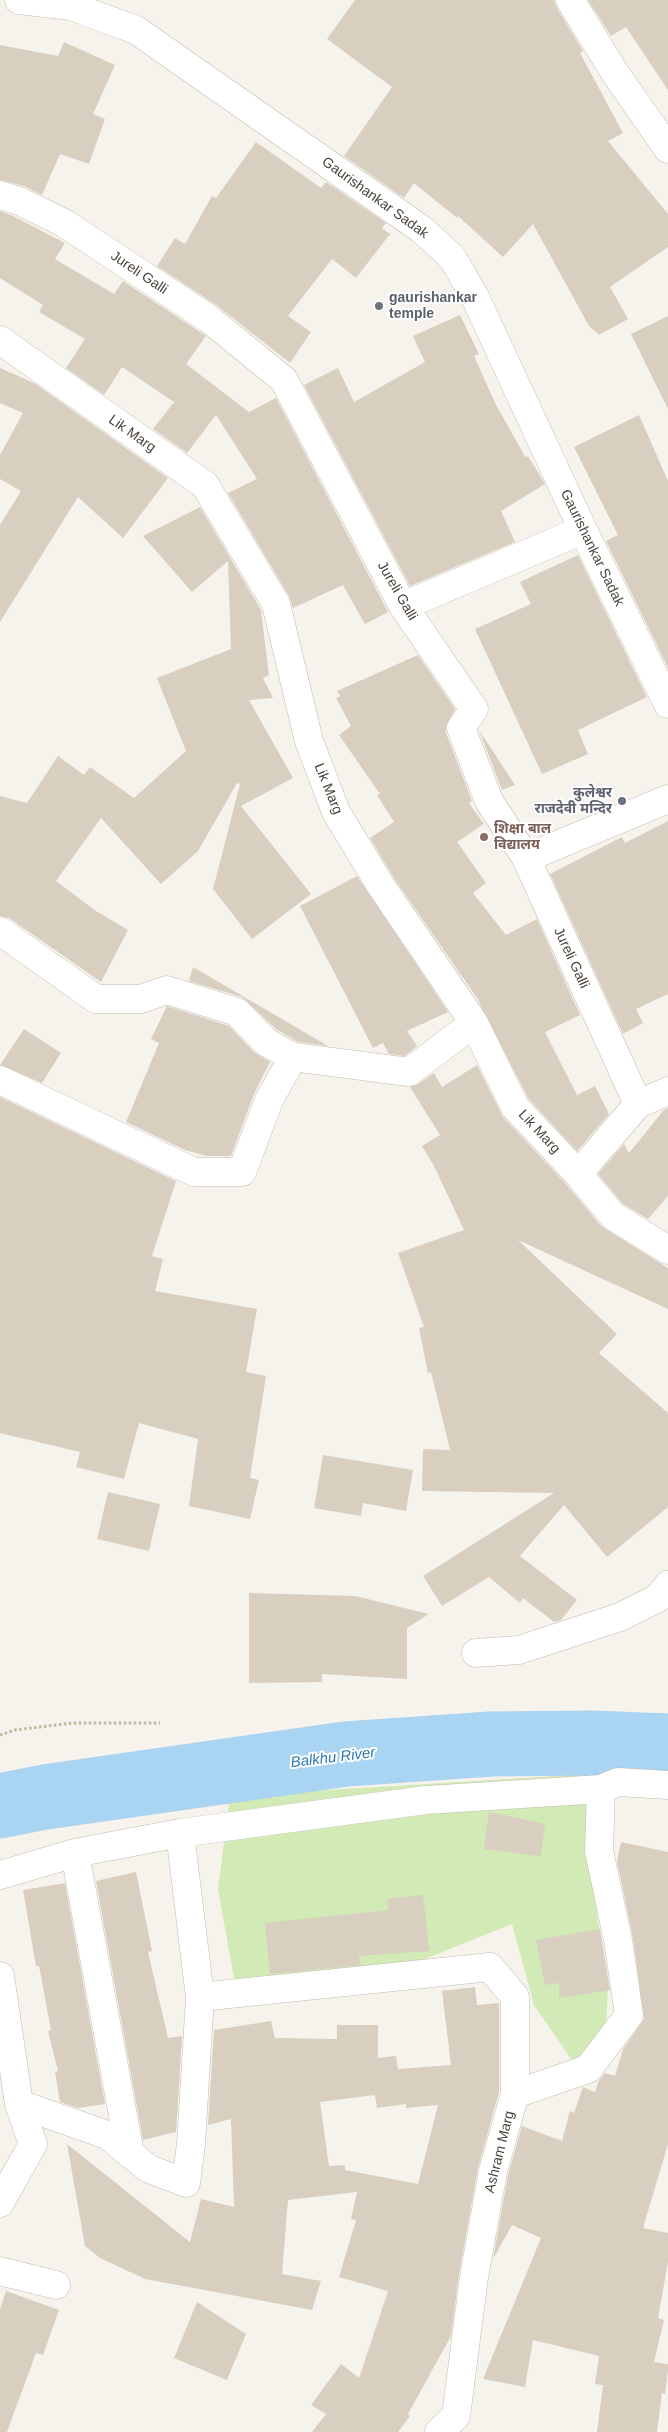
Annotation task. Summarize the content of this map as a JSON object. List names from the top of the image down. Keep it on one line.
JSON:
{"streets":{"street":["Gaurishankar Sadak","Jureli Galli","Lik Marg","Ashram Marg"]},"water":["Balkhu River"],"places":["gaurishankar temple","कुलेश्वर राजदेवी मन्दिर","शिक्षा बाल विद्यालय"]}
